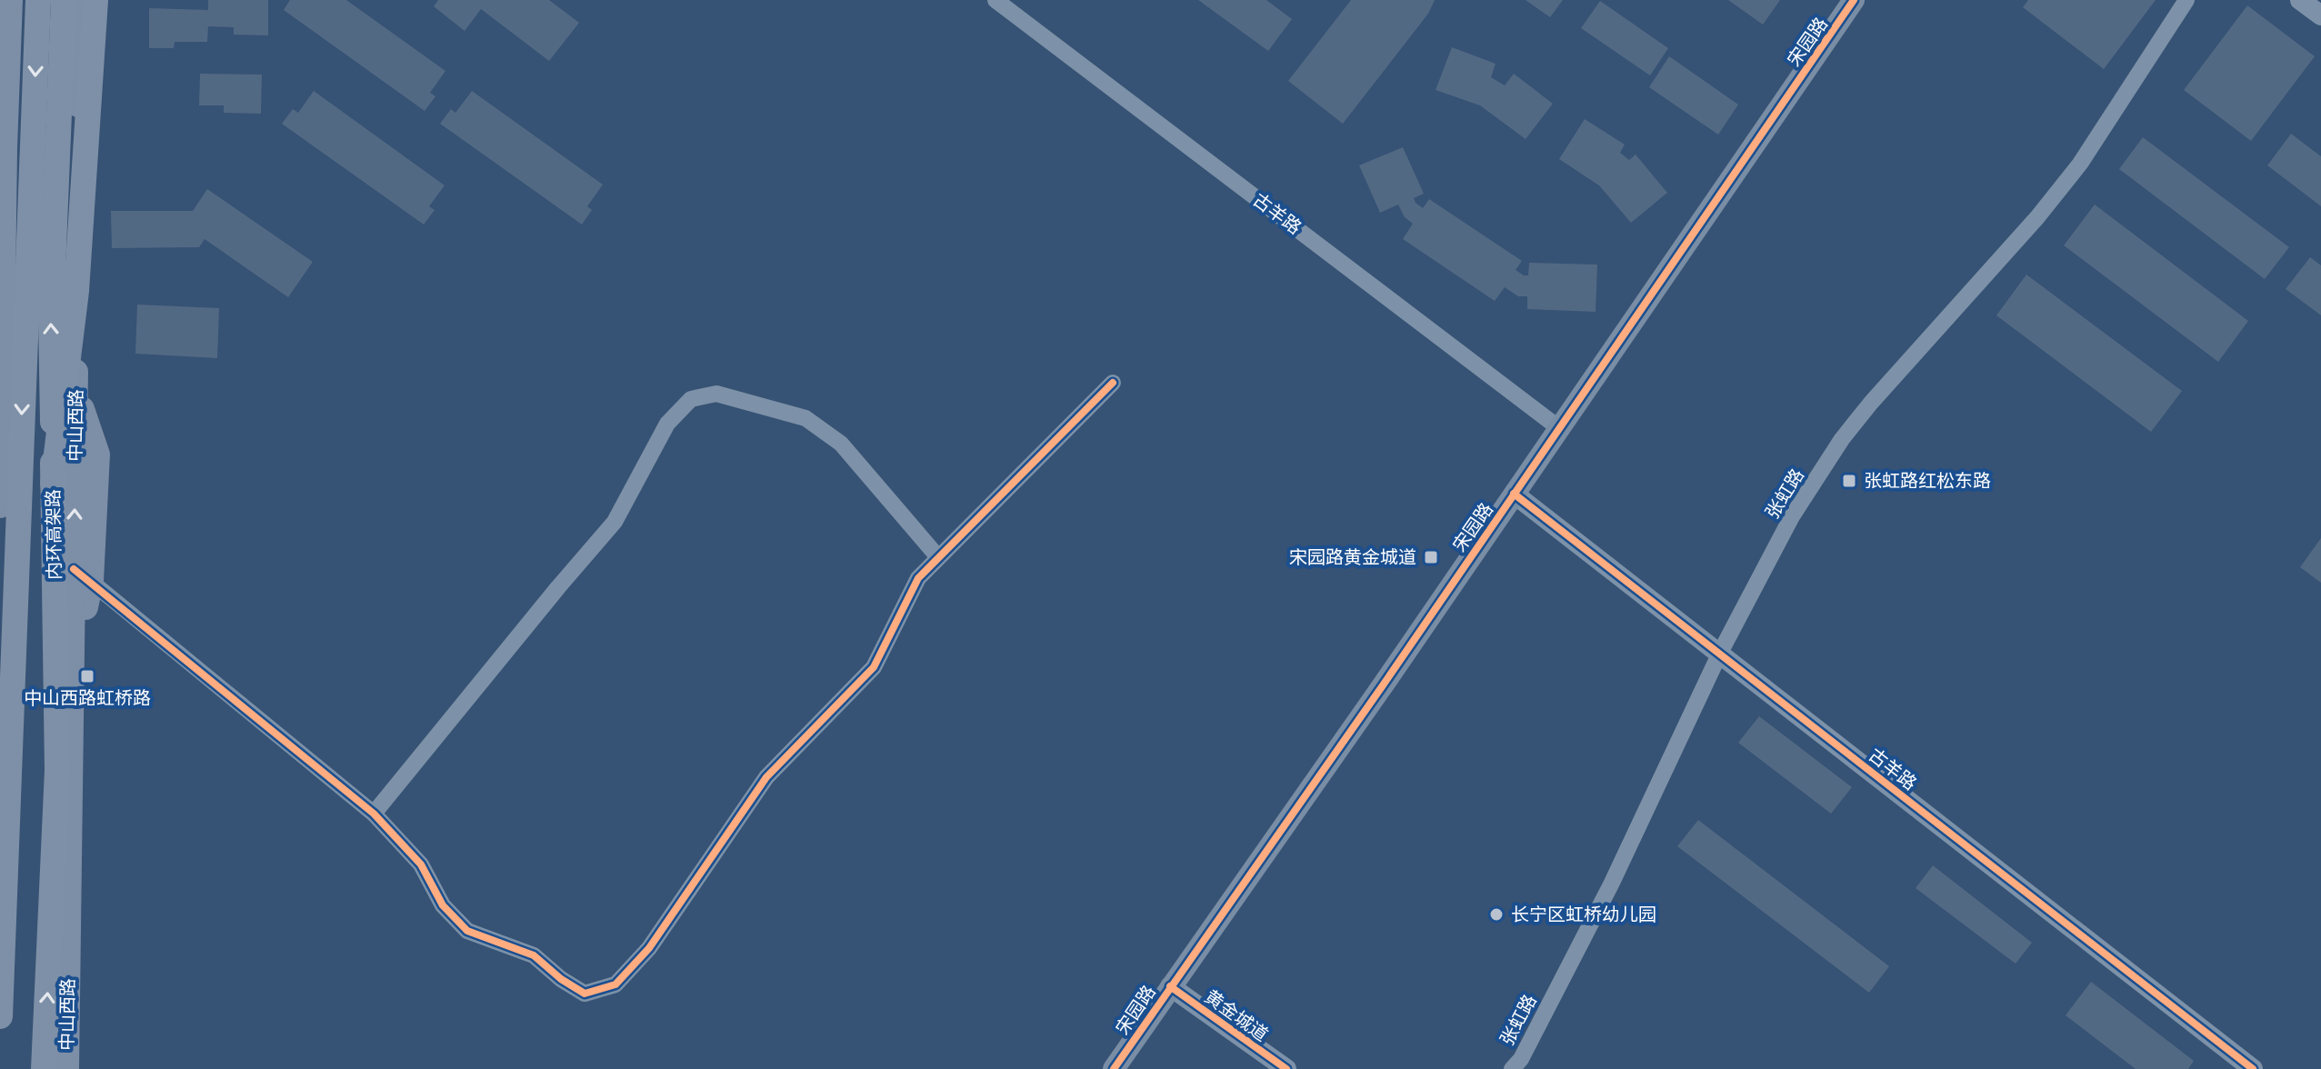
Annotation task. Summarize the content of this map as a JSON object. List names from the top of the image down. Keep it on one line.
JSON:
{"streets":{"highway":["内环高架路"],"main road":["宋园路","中山西路"],"street":["古羊路","张虹路","黄金城道"]},"crossings":[["宋园路","古羊路"],["宋园路","黄金城道"],["古羊路","张虹路"]],"places":{"transit":["张虹路红松东路","宋园路黄金城道","中山西路虹桥路"],"other":["长宁区虹桥幼儿园"]}}
